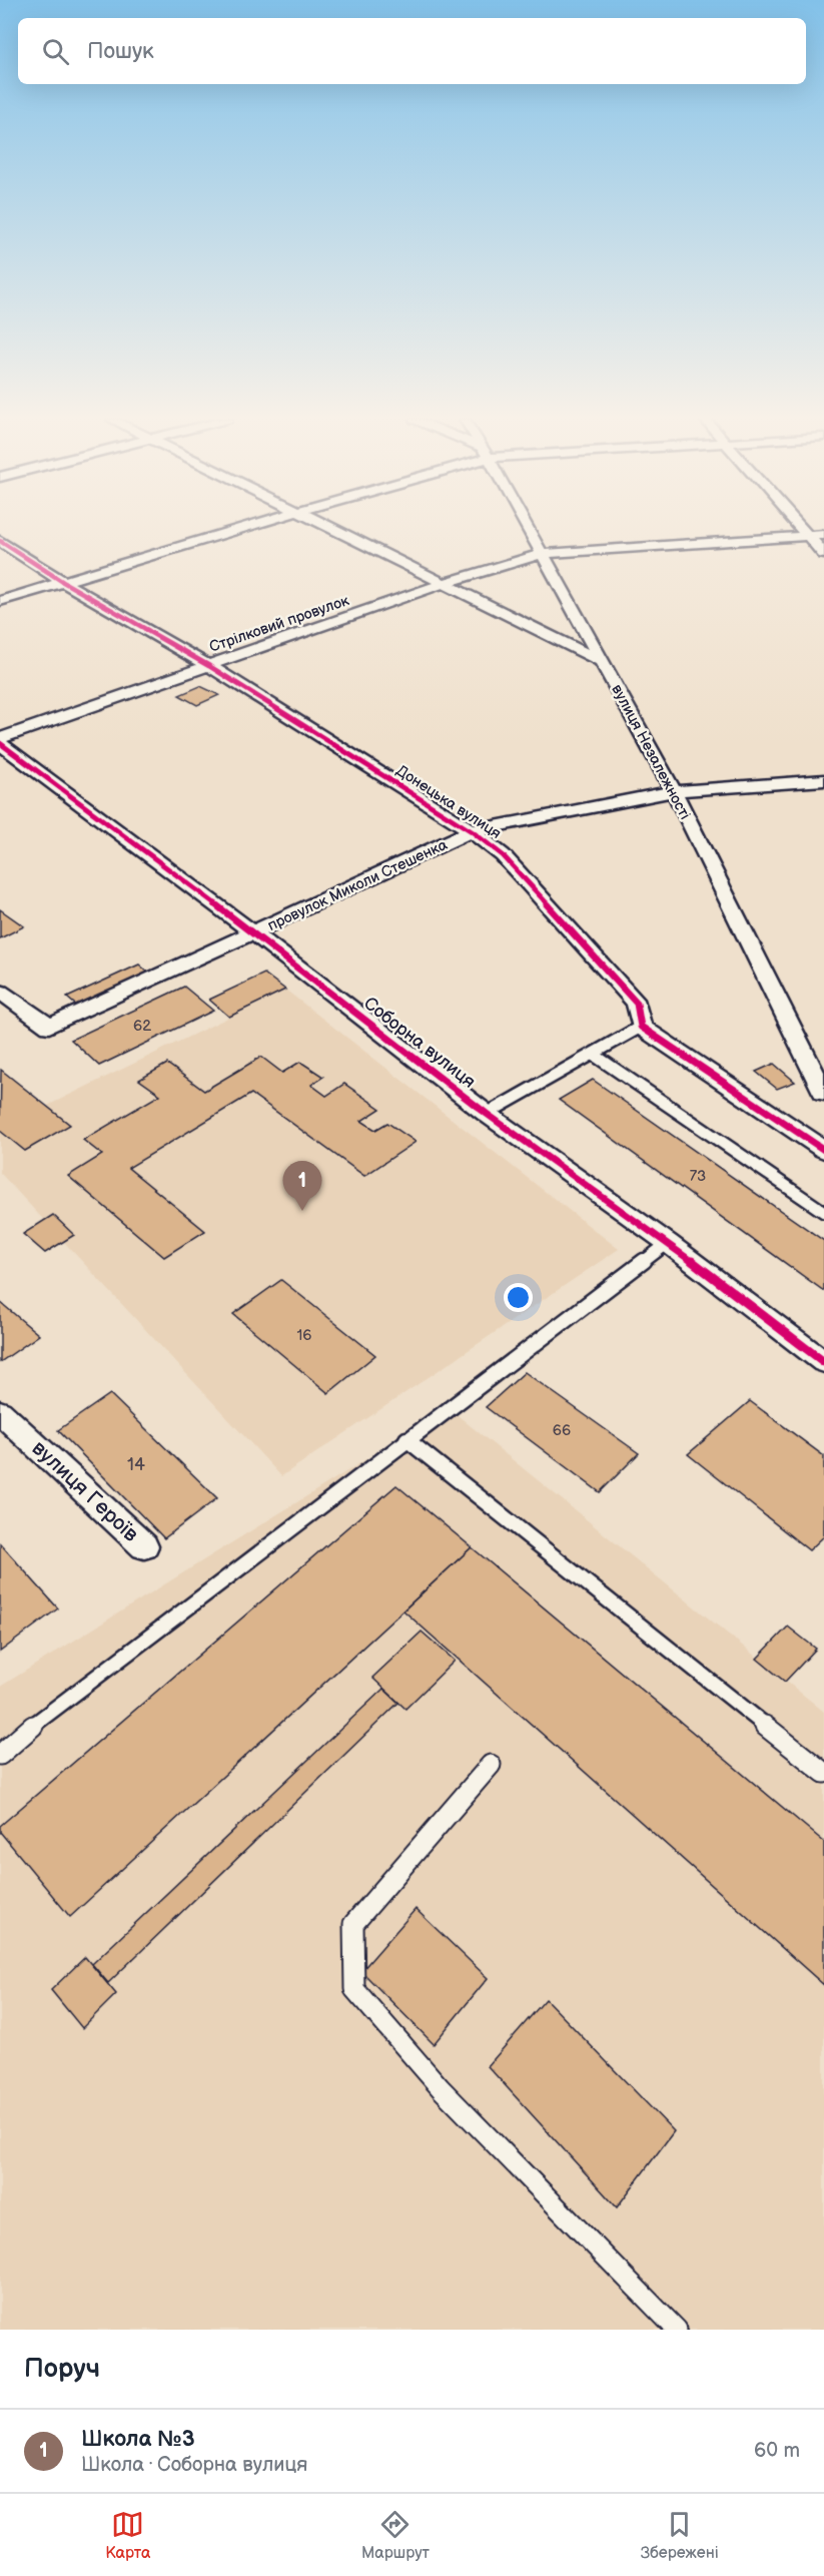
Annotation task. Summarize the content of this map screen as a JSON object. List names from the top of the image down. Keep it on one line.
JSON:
{"streets":{"street":["Стрілковий провулок","вулиця Незалежності","Донецька вулиця","провулок Миколи Стешенка","Соборна вулиця","вулиця Героїв"]},"crossings":[["Стрілковий провулок","вулиця Незалежності"],["Стрілковий провулок","Донецька вулиця"],["вулиця Незалежності","провулок Миколи Стешенка"],["Донецька вулиця","провулок Миколи Стешенка"],["провулок Миколи Стешенка","Соборна вулиця"]],"house_numbers":["62","73","16","66","14"],"page":{"search":"Пошук","pins":"1","heading":"Поруч","list":[{"mark":"1","name":"Школа №3","note":"Школа · Соборна вулиця","value":"60 m"}],"nav":["Карта","Маршрут","Збережені"]}}
